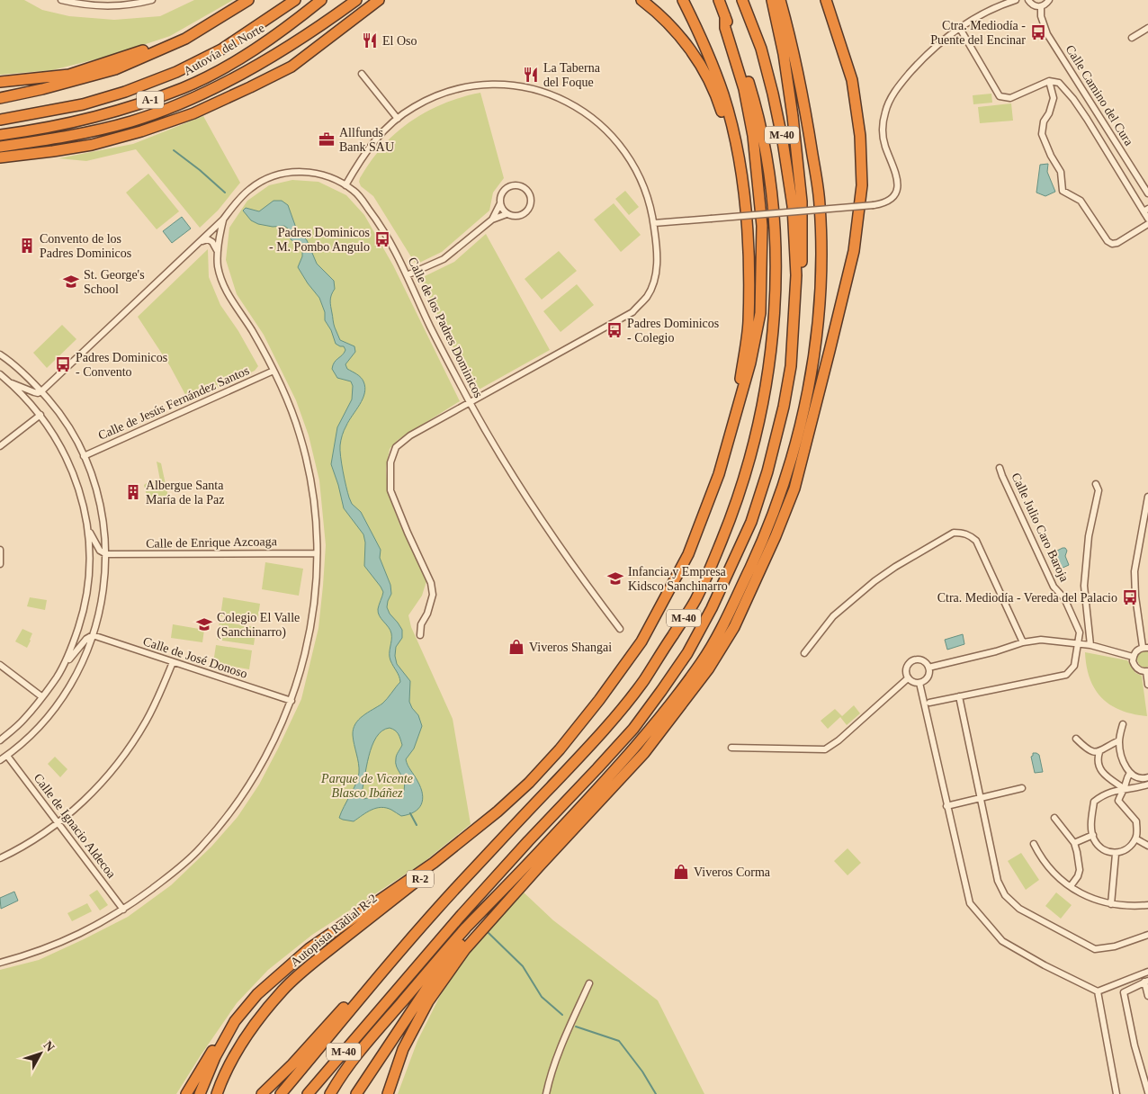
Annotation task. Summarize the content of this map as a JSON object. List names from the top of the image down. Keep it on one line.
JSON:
{"streets":{"highway":["Autovía del Norte","A-1","M-40","R-2","Autopista Radial R-2"],"street":["Calle Camino del Cura","Calle de los Padres Dominicos","Calle de Jesús Fernández Santos","Calle Julio Caro Baroja","Calle de Enrique Azcoaga","Calle de José Donoso","Calle de Ignacio Aldecoa"]},"parks":["Parque de Vicente Blasco Ibáñez"],"places":{"bus stop":["Ctra. Mediodía - Puente del Encinar","Padres Dominicos - M. Pombo Angulo","Padres Dominicos - Colegio","Padres Dominicos - Convento","Ctra. Mediodía - Vereda del Palacio"],"restaurant":["El Oso","La Taberna del Foque"],"office":["Allfunds Bank SAU"],"building":["Convento de los Padres Dominicos","Albergue Santa María de la Paz"],"school or university":["St. George's School","Infancia y Empresa Kidsco Sanchinarro","Colegio El Valle (Sanchinarro)"],"shop":["Viveros Shangai","Viveros Corma"]},"north":"top right"}
